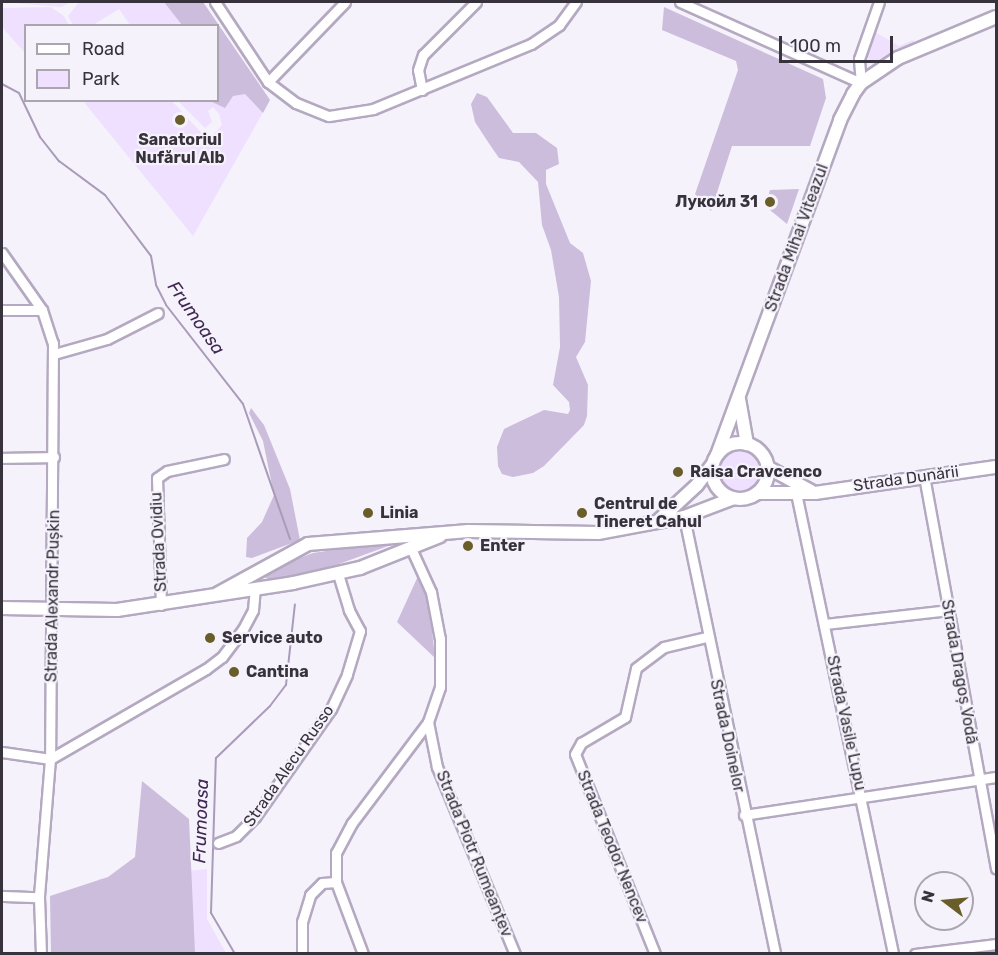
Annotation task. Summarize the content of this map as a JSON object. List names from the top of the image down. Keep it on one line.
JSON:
{"streets":{"main road":["Strada Mihai Viteazul","Strada Dunării"],"street":["Strada Ovidiu","Strada Alexandr Pușkin","Strada Dragoș Vodă","Strada Vasile Lupu","Strada Doinelor","Strada Alecu Russo","Strada Teodor Nencev","Strada Piotr Rumeanțev"]},"crossings":[["Strada Mihai Viteazul","Strada Dunării"],["Strada Dunării","Strada Dragoș Vodă"],["Strada Dunării","Strada Vasile Lupu"],["Strada Doinelor","Strada Teodor Nencev"]],"water":["Frumoasa"],"places":["Sanatoriul Nufărul Alb","Лукойл 31","Raisa Cravcenco","Linia","Centrul de Tineret Cahul","Enter","Service auto","Cantina"],"legend":["Road","Park"],"scale_bar":"100 m","north":"left"}
